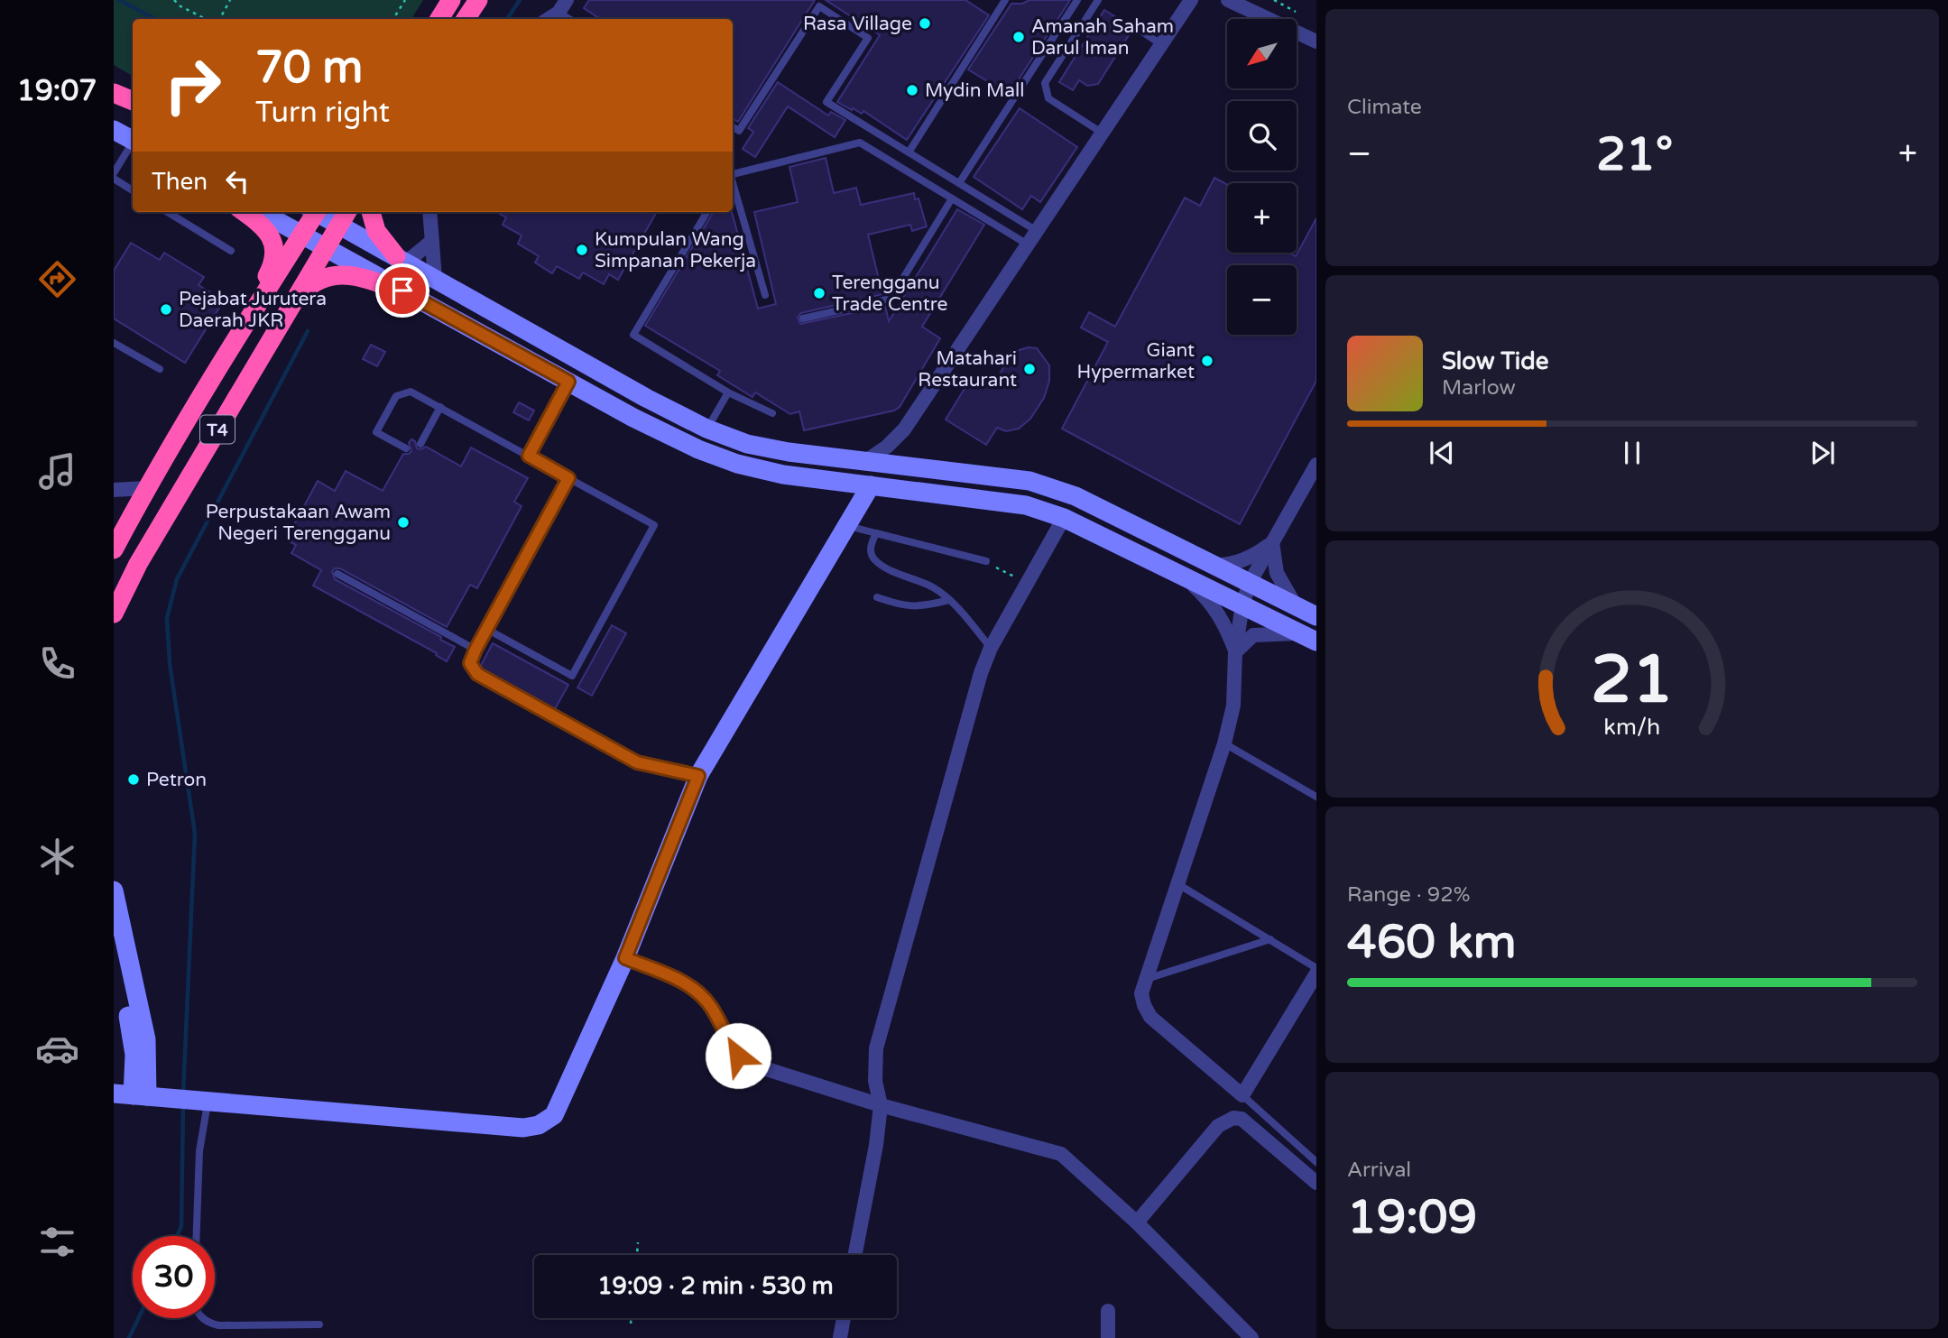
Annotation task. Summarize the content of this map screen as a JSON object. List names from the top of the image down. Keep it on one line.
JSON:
{"streets":{"highway":["T4"]},"places":["Rasa Village","Amanah Saham Darul Iman","Mydin Mall","Kumpulan Wang Simpanan Pekerja","Terengganu Trade Centre","Pejabat Jurutera Daerah JKR","Giant Hypermarket","Matahari Restaurant","Perpustakaan Awam Negeri Terengganu","Petron"],"north":"bottom left","page":{"tabs":"19:07","tile":["Climate",["Range · 92%","460 km"],["Arrival","19:09"]],"map_buttons":["+","−"],"turn":["70 m","Turn right"],"heat":["−","21°","+"],"then":"Then","song":["Slow Tide","Marlow"],"limit":"30","trip":"19:09 · 2 min · 530 m","gauge":["21","km/h"]}}
